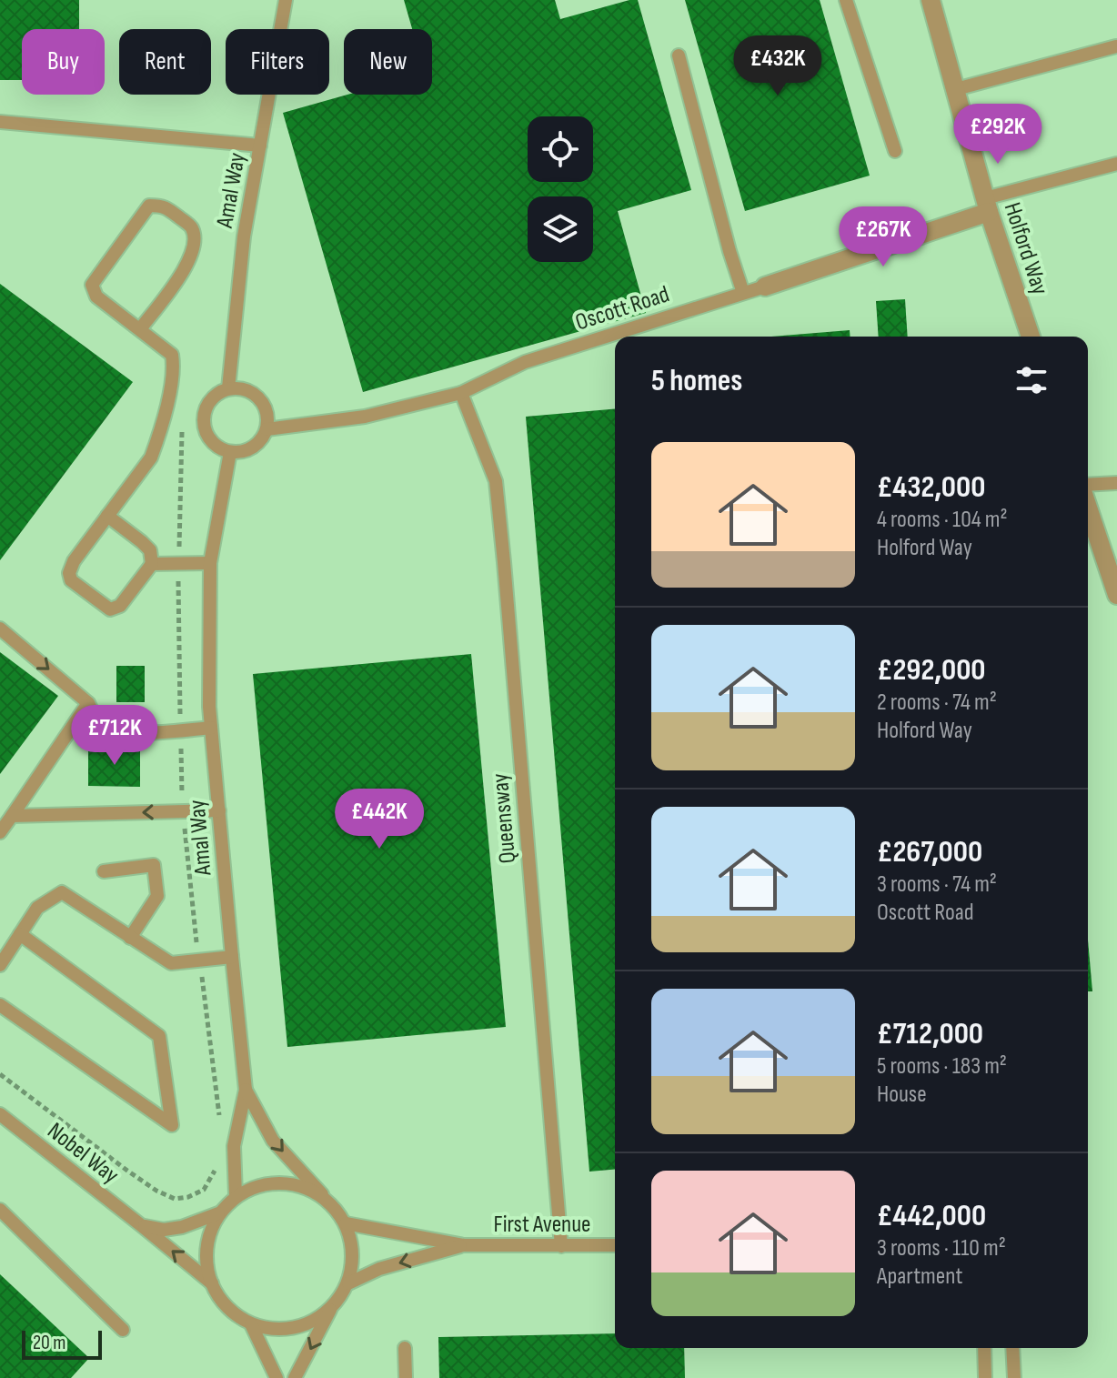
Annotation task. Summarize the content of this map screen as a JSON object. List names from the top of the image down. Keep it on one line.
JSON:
{"streets":{"street":["Holford Way","Oscott Road"],"lane":["Amal Way","Queensway","Nobel Way","First Avenue"]},"crossings":[["Amal Way","Oscott Road"],["Amal Way","Nobel Way"],["Amal Way","First Avenue"],["Holford Way","Oscott Road"],["Oscott Road","Queensway"],["Queensway","First Avenue"],["Nobel Way","First Avenue"]],"scale_bar":"20 m","page":{"chip":["Buy","Rent","Filters","New"],"price":["£432K","£292K","£267K","£712K","£442K"],"heading":"5 homes","list":[{"name":"£432,000","note":"4 rooms · 104 m² · Holford Way"},{"name":"£292,000","note":"2 rooms · 74 m² · Holford Way"},{"name":"£267,000","note":"3 rooms · 74 m² · Oscott Road"},{"name":"£712,000","note":"5 rooms · 183 m² · House"},{"name":"£442,000","note":"3 rooms · 110 m² · Apartment"}],"scale":"20 m"}}
